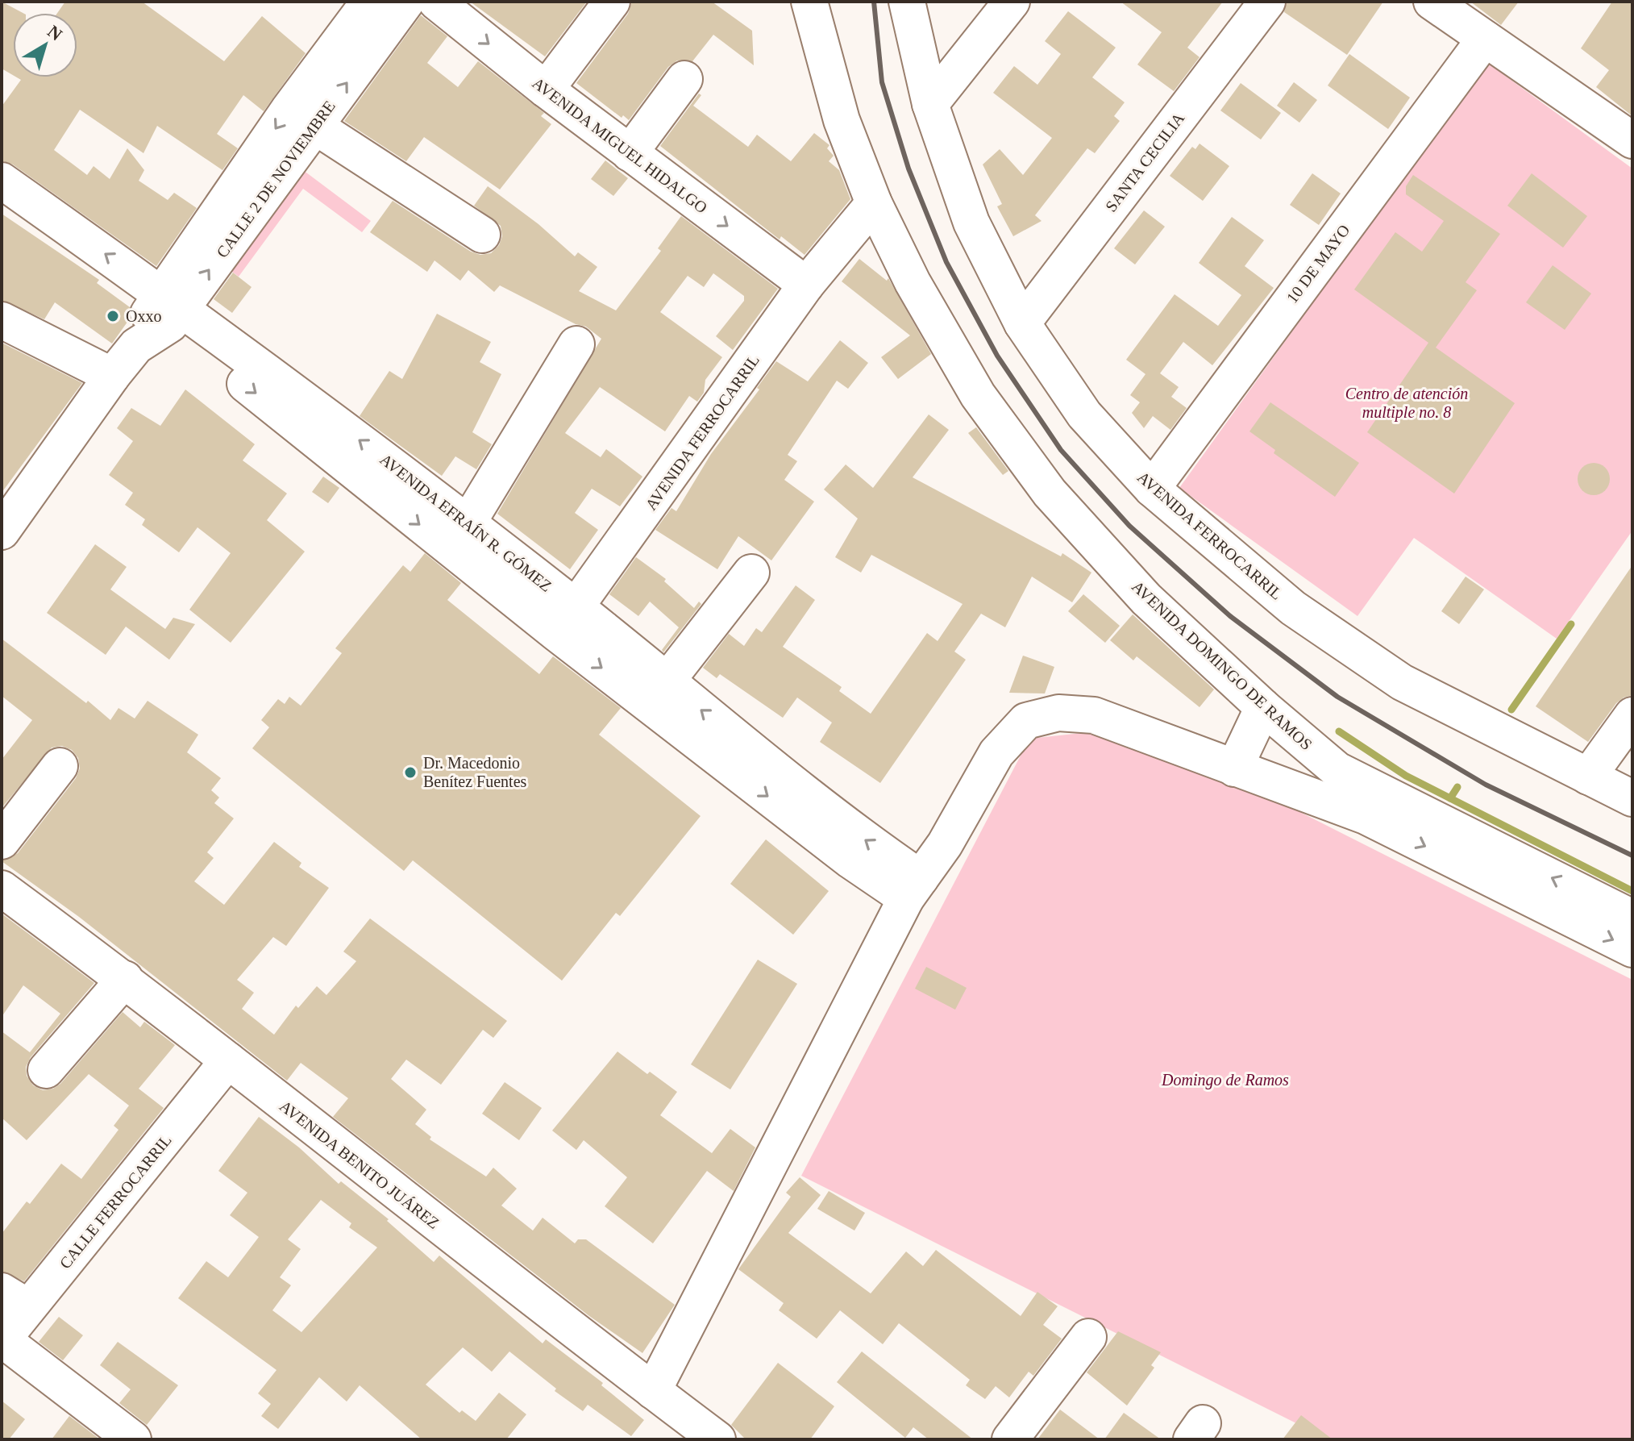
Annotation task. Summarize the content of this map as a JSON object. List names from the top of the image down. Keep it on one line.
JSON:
{"streets":{"street":["AVENIDA MIGUEL HIDALGO","SANTA CECILIA","CALLE 2 DE NOVIEMBRE","10 DE MAYO","AVENIDA FERROCARRIL","AVENIDA EFRAÍN R. GÓMEZ","AVENIDA DOMINGO DE RAMOS","AVENIDA BENITO JUÁREZ","CALLE FERROCARRIL"]},"crossings":[["AVENIDA MIGUEL HIDALGO","AVENIDA FERROCARRIL"],["SANTA CECILIA","AVENIDA FERROCARRIL"],["CALLE 2 DE NOVIEMBRE","AVENIDA EFRAÍN R. GÓMEZ"],["10 DE MAYO","AVENIDA FERROCARRIL"],["AVENIDA FERROCARRIL","AVENIDA EFRAÍN R. GÓMEZ"],["AVENIDA FERROCARRIL","AVENIDA DOMINGO DE RAMOS"],["AVENIDA BENITO JUÁREZ","CALLE FERROCARRIL"]],"parks":["Centro de atención multiple no. 8","Domingo de Ramos"],"places":["Oxxo","Dr. Macedonio Benítez Fuentes"],"north":"top right"}
